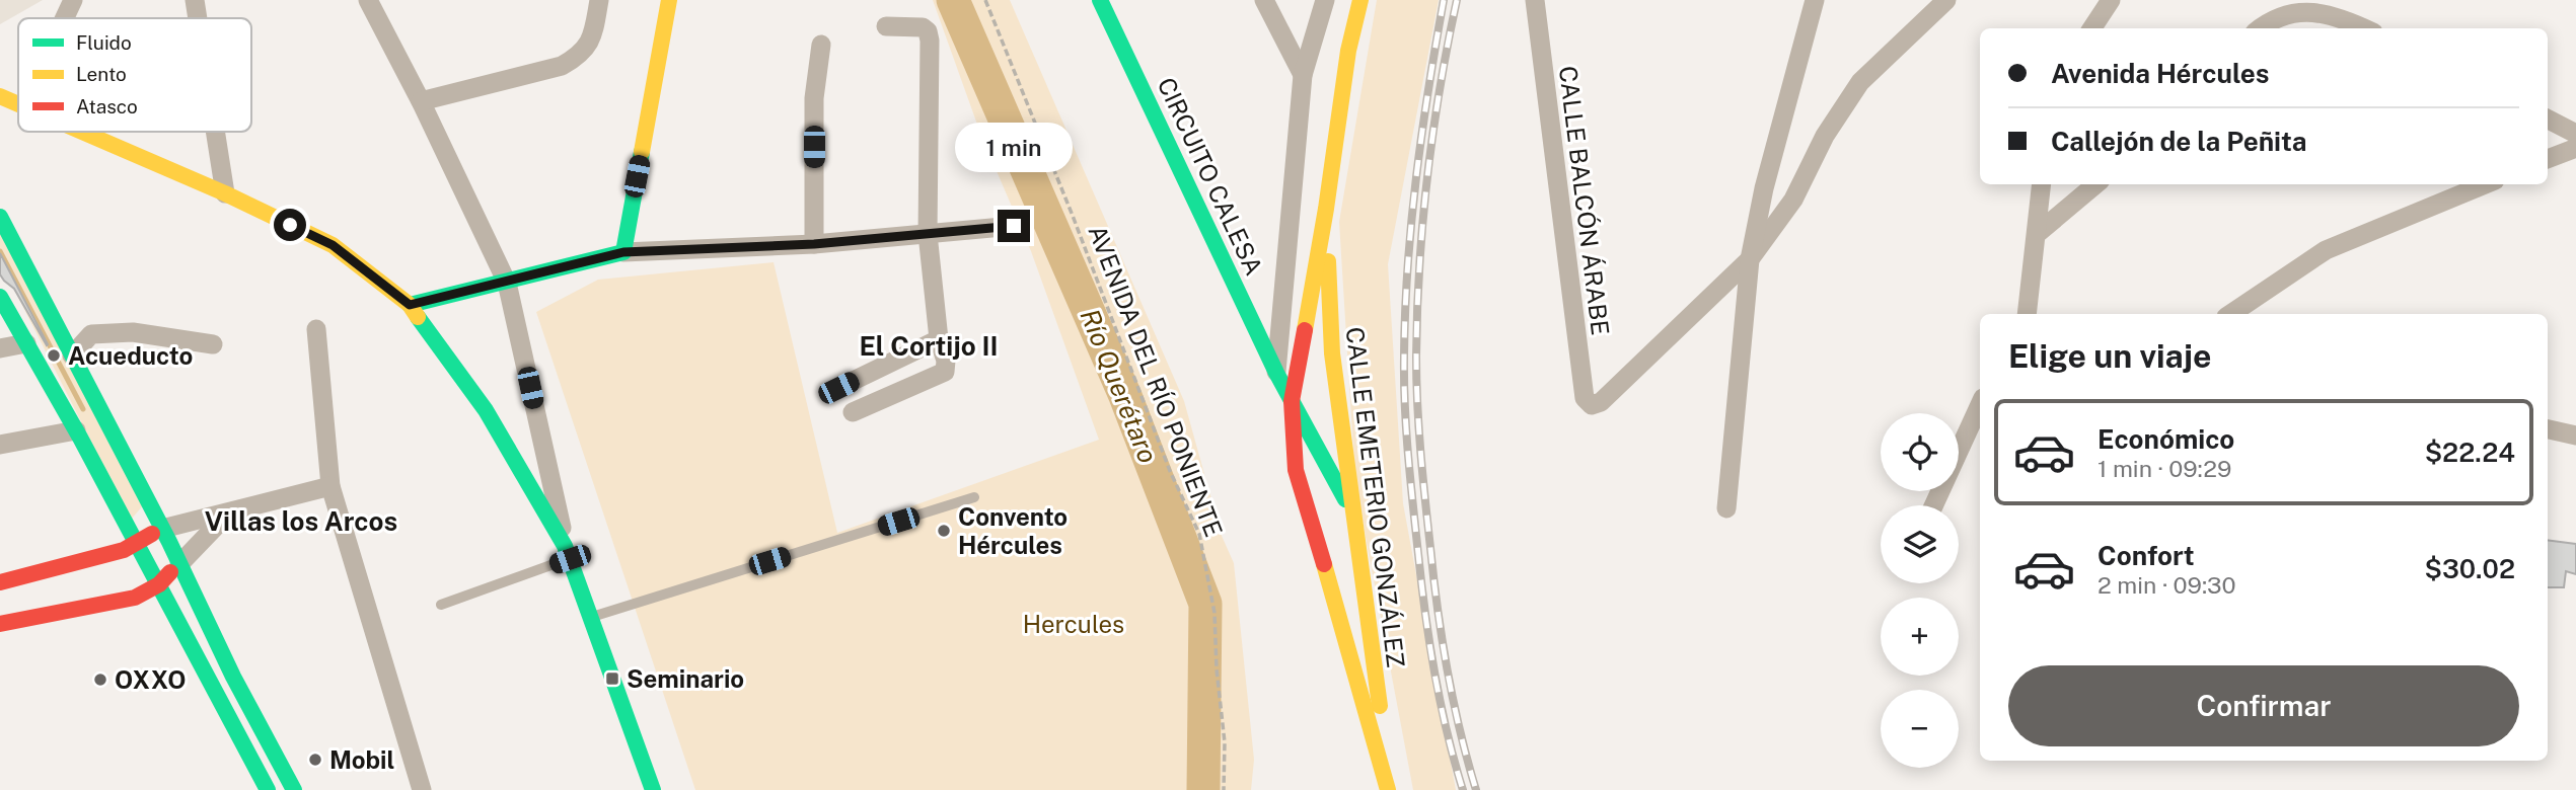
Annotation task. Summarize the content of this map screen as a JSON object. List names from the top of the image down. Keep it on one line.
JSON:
{"streets":{"main road":["CIRCUITO CALESA","CALLE EMETERIO GONZÁLEZ"],"street":["CALLE BALCÓN ÁRABE"],"path":["AVENIDA DEL RÍO PONIENTE"]},"crossings":[["CIRCUITO CALESA","CALLE EMETERIO GONZÁLEZ"]],"districts":["El Cortijo II","Villas los Arcos"],"water":["Río Querétaro"],"parks":["Hercules"],"places":{"other":["Acueducto","Convento Hércules","OXXO","Mobil"],"transit":["Seminario"]},"legend":["Fluido","Lento","Atasco"],"page":{"banner":["Avenida Hércules","Callejón de la Peñita"],"bubble":"1 min","heading":"Elige un viaje","list":[{"name":"Económico","note":"1 min · 09:29","value":"$22.24"},{"name":"Confort","note":"2 min · 09:30","value":"$30.02"}],"map_buttons":["+","−"],"buttons":"Confirmar"}}
